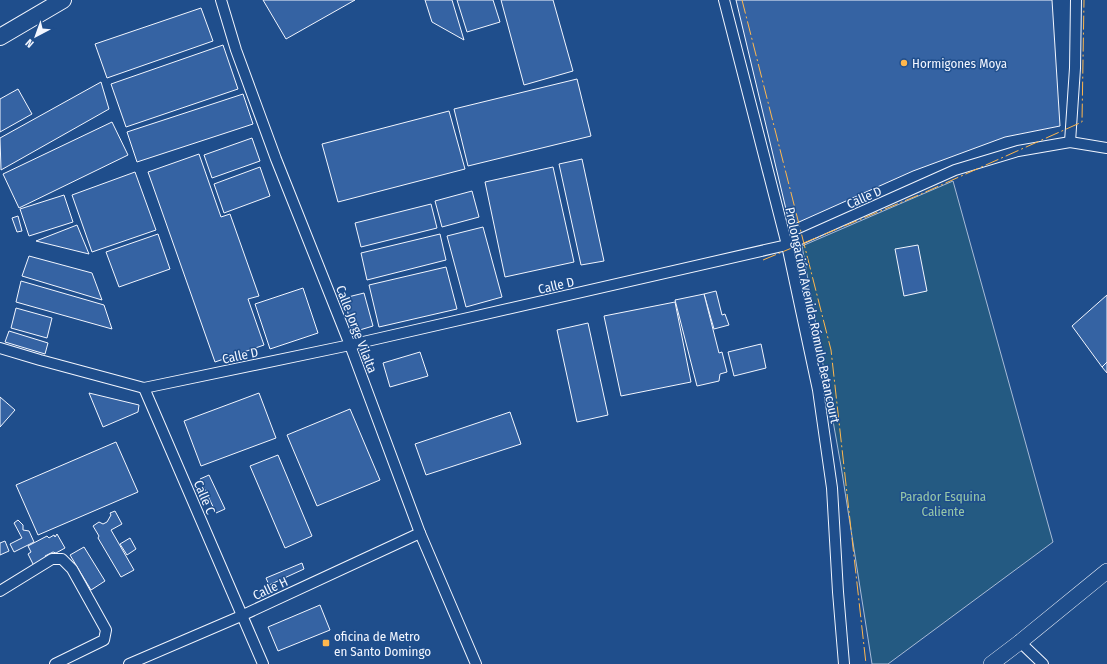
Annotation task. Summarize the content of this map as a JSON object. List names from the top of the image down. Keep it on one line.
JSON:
{"streets":{"street":["Calle D","Prolongación Avenida Rómulo Betancourt","Calle Jorge Vilalta","Calle C","Calle H"]},"crossings":[["Calle D","Prolongación Avenida Rómulo Betancourt"],["Calle D","Calle Jorge Vilalta"],["Calle D","Calle C"],["Calle Jorge Vilalta","Calle H"],["Calle C","Calle H"]],"parks":["Parador Esquina Caliente"],"places":{"other":["Hormigones Moya"],"transit":["oficina de Metro en Santo Domingo"]},"north":"bottom left"}
